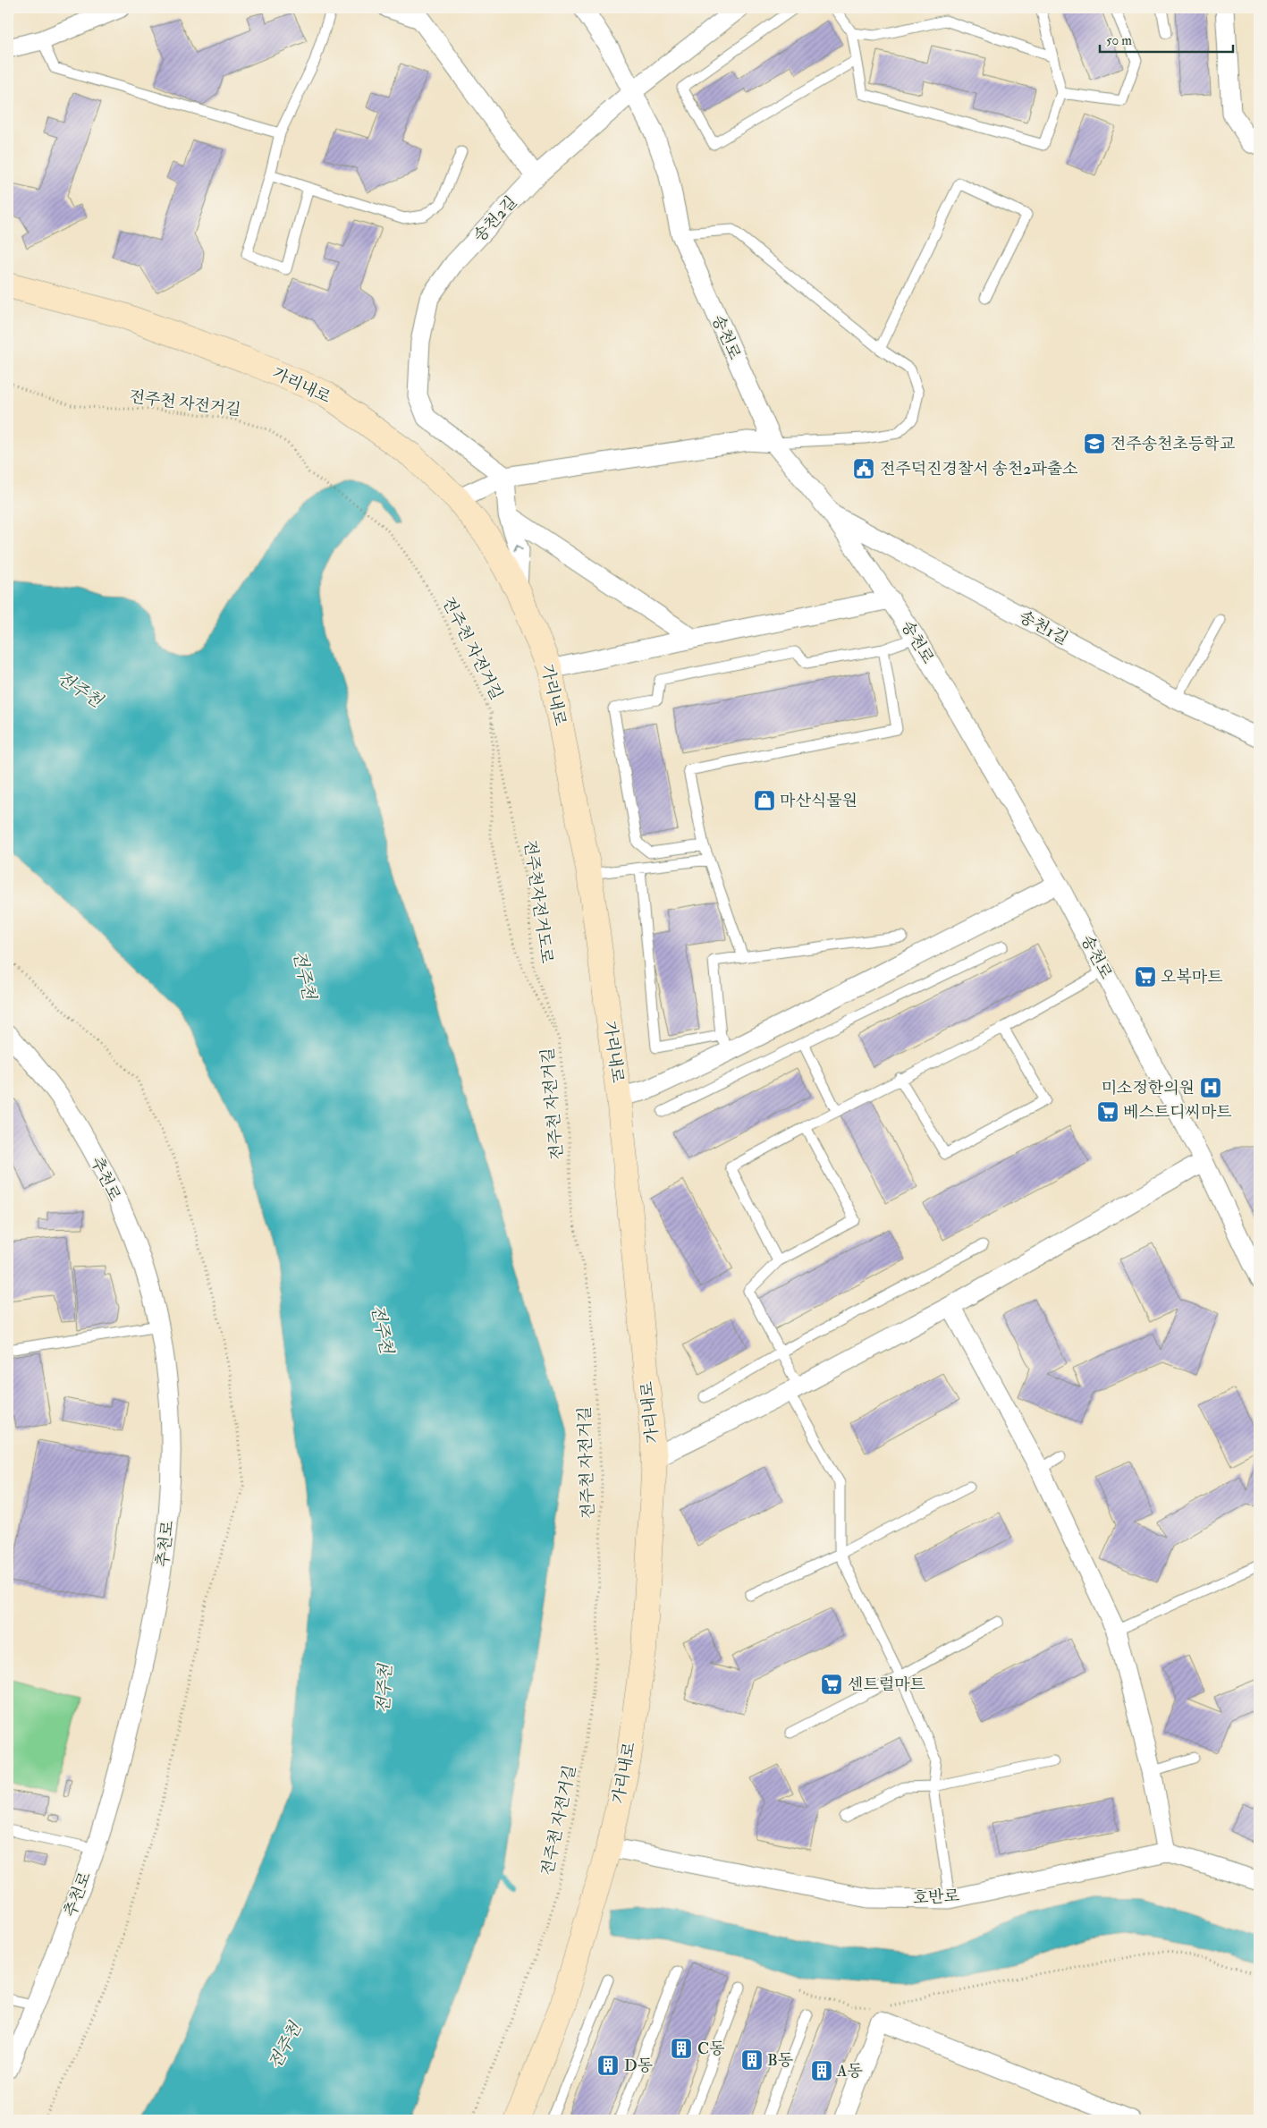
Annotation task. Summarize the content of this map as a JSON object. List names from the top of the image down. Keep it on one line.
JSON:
{"streets":{"street":["송천2길","송천로","가리내로","송천1길","추천로","호반로"],"path":["전주천 자전거길","전주천자전거도로"]},"crossings":[["송천2길","송천로"],["송천로","송천1길"],["가리내로","호반로"],["전주천 자전거길","전주천자전거도로"]],"water":["전주천"],"places":{"school or university":["전주송천초등학교"],"public building":["전주덕진경찰서 송천2파출소"],"shop":["마산식물원"],"supermarket":["오복마트","베스트디씨마트","센트럴마트"],"hospital":["미소정한의원"],"building":["C동","B동","D동","A동"]},"scale_bar":"50 m"}
